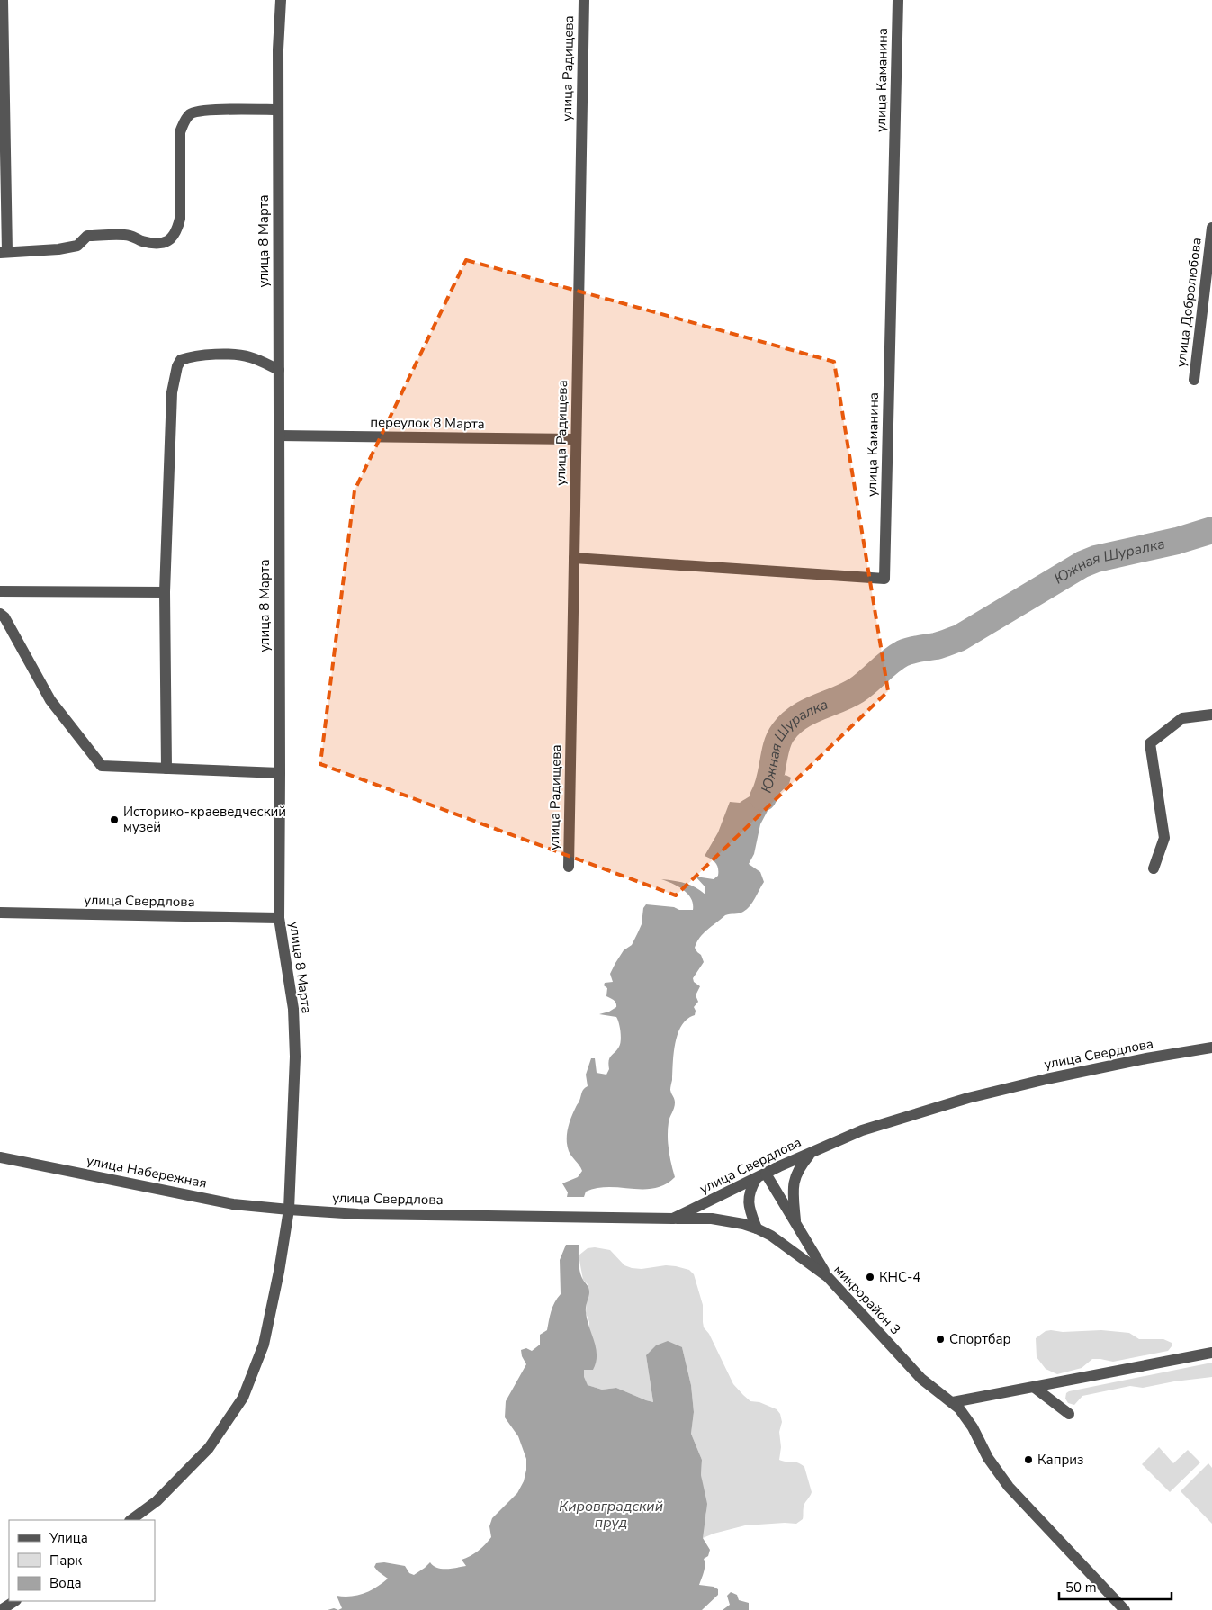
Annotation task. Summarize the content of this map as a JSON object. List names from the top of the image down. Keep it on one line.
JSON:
{"streets":{"street":["улица Радищева","улица Каманина","улица 8 Марта","улица Добролюбова","переулок 8 Марта","улица Свердлова","улица Набережная","микрорайон 3"]},"crossings":[["улица Радищева","улица Каманина"],["улица Радищева","переулок 8 Марта"],["улица 8 Марта","переулок 8 Марта"],["улица 8 Марта","улица Свердлова"],["улица 8 Марта","улица Набережная"],["улица Свердлова","улица Набережная"],["улица Свердлова","микрорайон 3"]],"water":["Южная Шуралка","Кировградский пруд"],"places":["Историко-краеведческий музей","КНС-4","Спортбар","Каприз"],"legend":["Улица","Парк","Вода"],"scale_bar":"50 m"}
